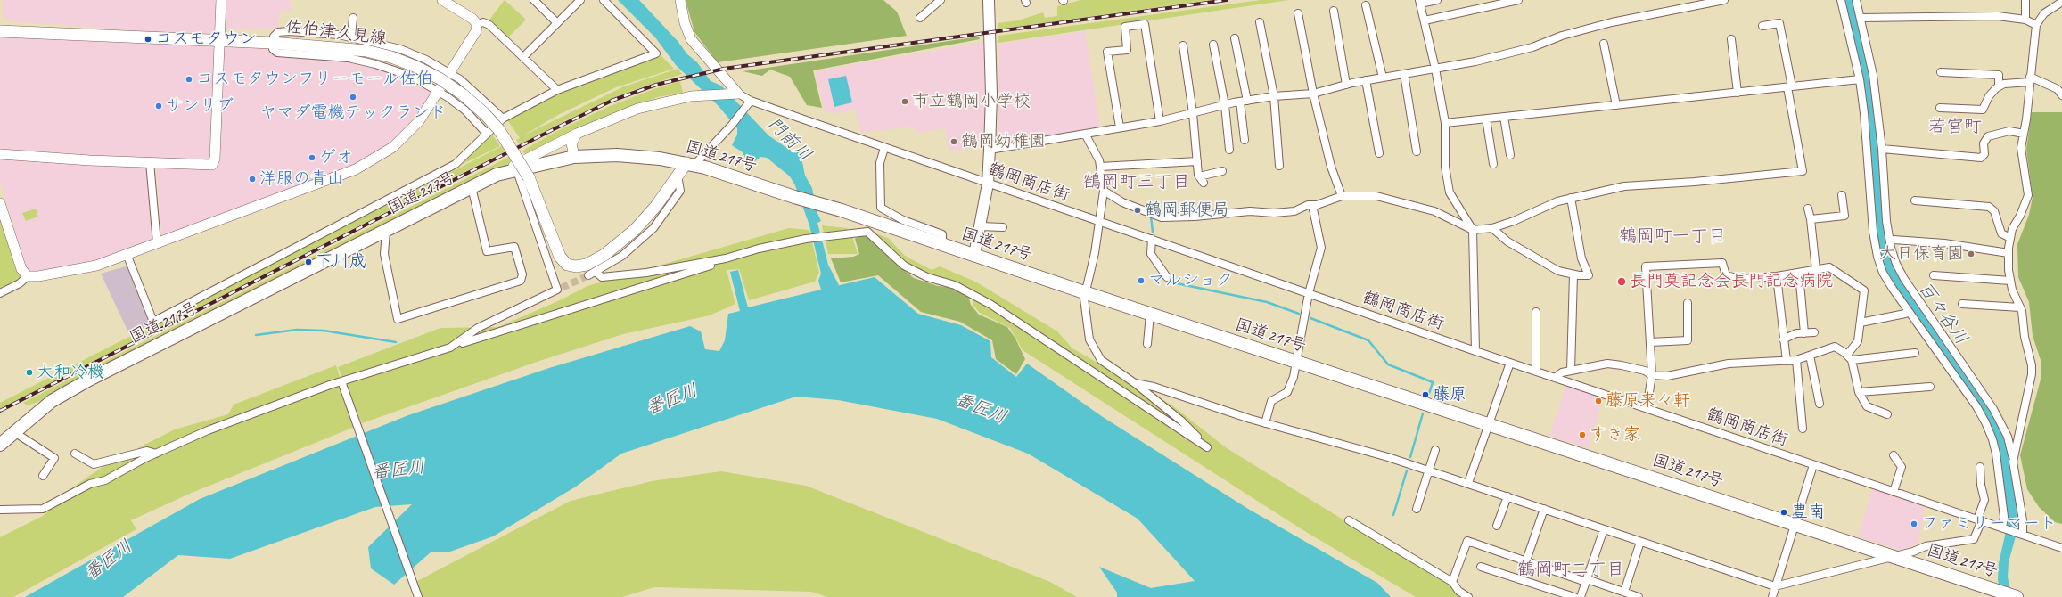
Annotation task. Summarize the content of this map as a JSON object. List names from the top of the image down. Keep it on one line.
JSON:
{"streets":{"highway":["国道217号"],"main road":["佐伯津久見線"],"street":["鶴岡商店街"]},"crossings":[["佐伯津久見線","国道217号"]],"districts":["若宮町","鶴岡町三丁目","鶴岡町一丁目","鶴岡町二丁目"],"water":["門前川","百々谷川","番匠川"],"places":["コスモタウン","コスモタウンフリーモール佐伯","ヤマダ電機テックランド","市立鶴岡小学校","サンリブ","鶴岡幼稚園","ゲオ","洋服の青山","鶴岡郵便局","大日保育園","下川成","マルショク","長門莫記念会長門記念病院","大和冷機","藤原","藤原来々軒","すき家","豊南","ファミリーマート"]}
